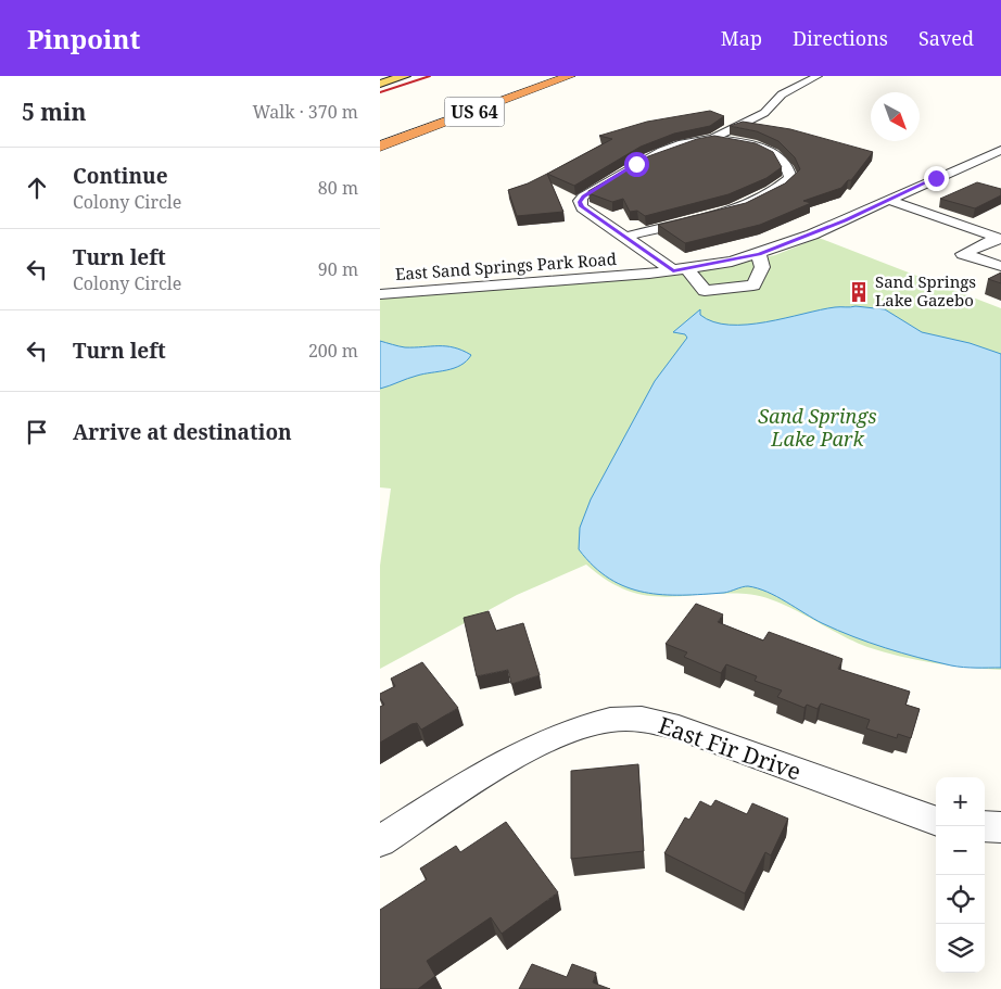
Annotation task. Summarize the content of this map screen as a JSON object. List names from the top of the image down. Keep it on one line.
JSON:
{"streets":{"highway":["US 64"],"street":["East Sand Springs Park Road","East Fir Drive"]},"parks":["Sand Springs Lake Park"],"places":{"building":["Sand Springs Lake Gazebo"]},"north":"bottom right","page":{"header":"Pinpoint","nav":["Map","Directions","Saved"],"heading":["5 min","Walk · 370 m"],"list":[["Continue","Colony Circle","80 m"],["Turn left","Colony Circle","90 m"],["Turn left","200 m"],"Arrive at destination"],"map_buttons":["+","−"]}}
